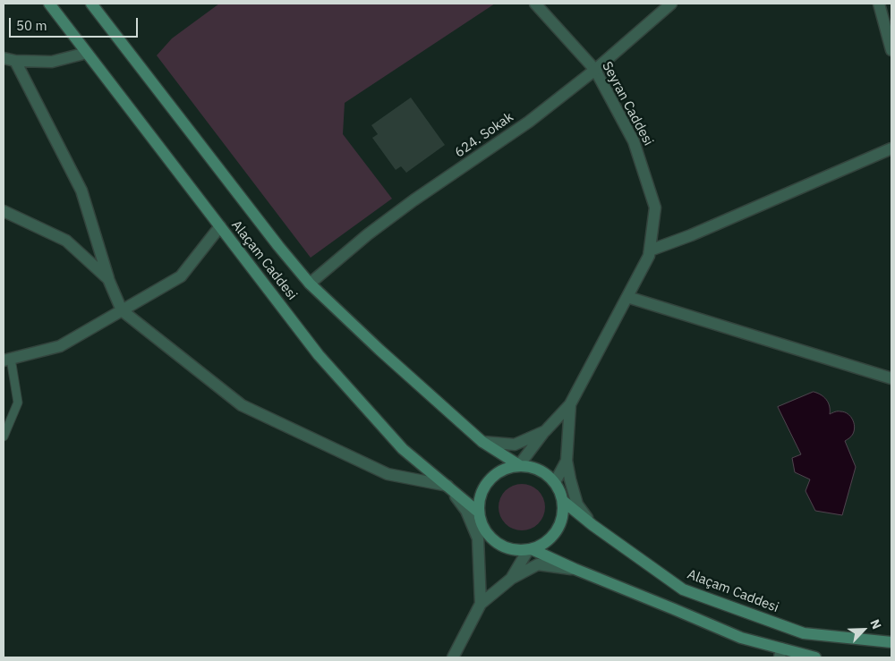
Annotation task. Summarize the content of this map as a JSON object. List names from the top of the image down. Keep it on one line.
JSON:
{"streets":{"main road":["Alaçam Caddesi"],"street":["Seyran Caddesi","624. Sokak"]},"crossings":[["Seyran Caddesi","624. Sokak"],["Seyran Caddesi","Alaçam Caddesi"],["624. Sokak","Alaçam Caddesi"]],"scale_bar":"50 m","north":"top right"}
